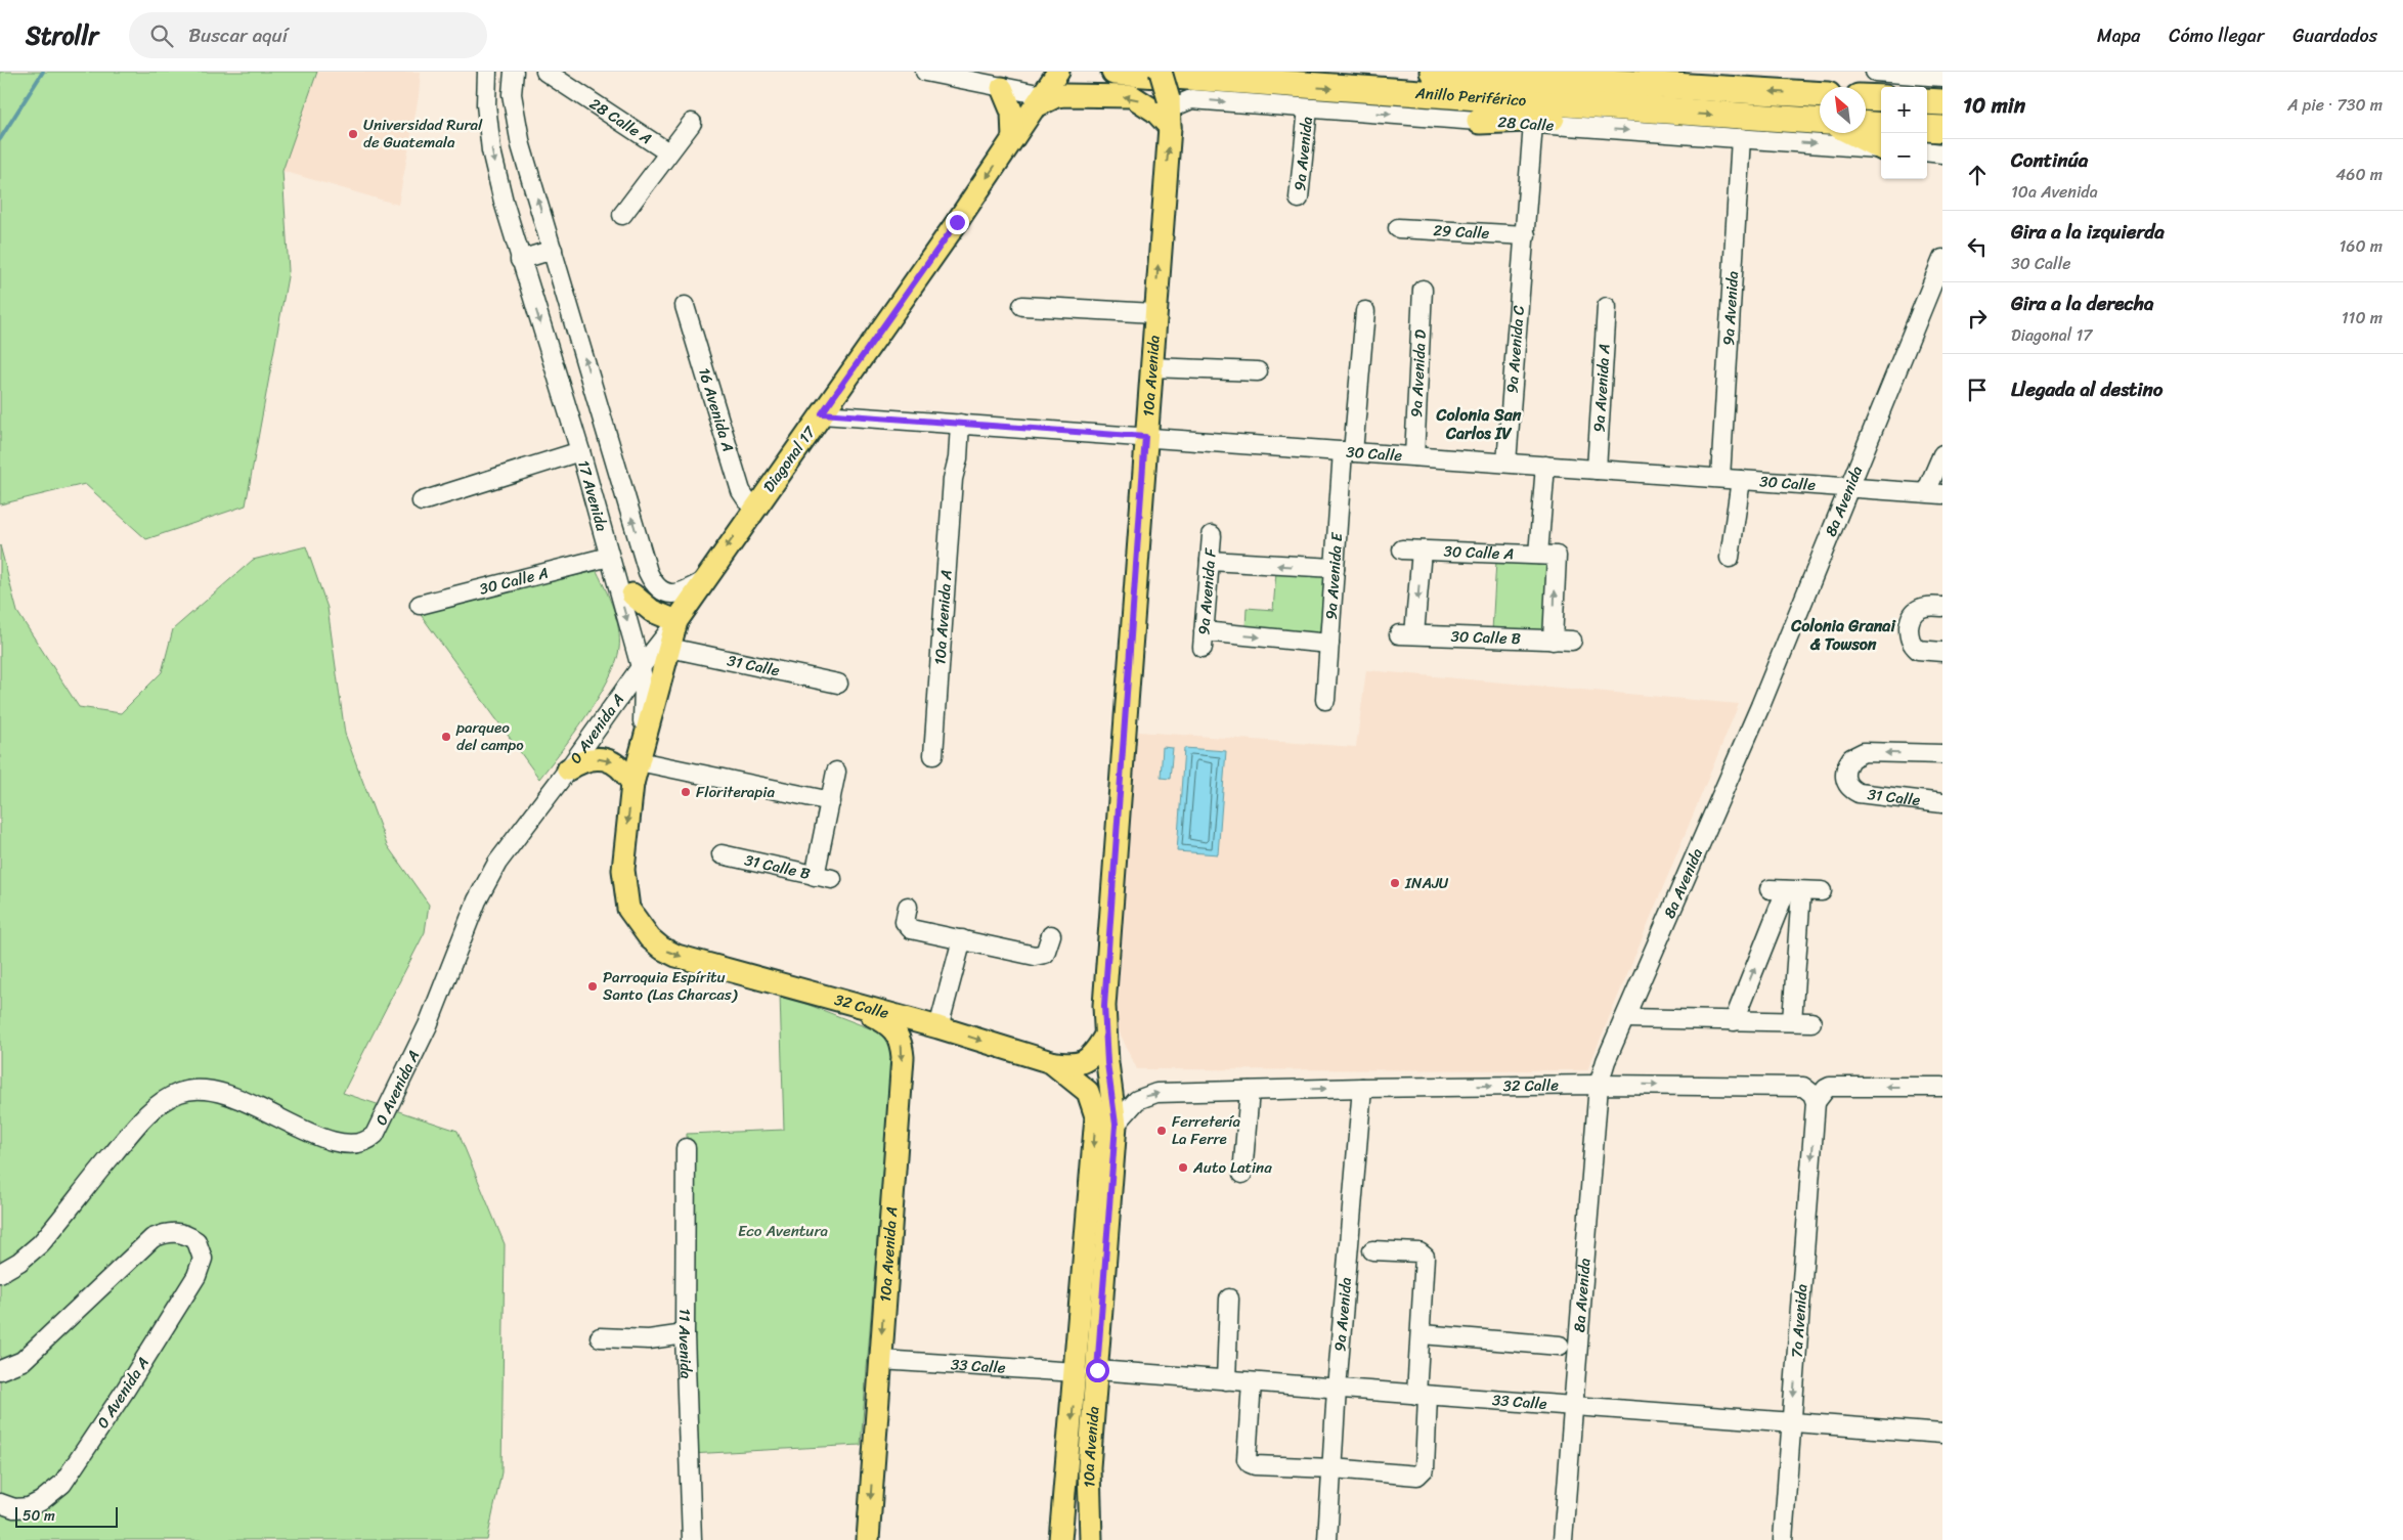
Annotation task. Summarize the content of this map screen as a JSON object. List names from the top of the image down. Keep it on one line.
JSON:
{"streets":{"highway":["Anillo Periférico"],"main road":["10a Avenida","Diagonal 17","17 Avenida","10a Avenida A","32 Calle"],"street":["28 Calle A","28 Calle","9a Avenida","29 Calle","9a Avenida C","9a Avenida D","9a Avenida A","16 Avenida A","30 Calle","8a Avenida","30 Calle A","9a Avenida E","9a Avenida F","30 Calle B","31 Calle","0 Avenida A","31 Calle B","7a Avenida","11 Avenida","33 Calle"]},"crossings":[["28 Calle","9a Avenida"],["28 Calle","10a Avenida"],["9a Avenida","30 Calle"],["9a Avenida","32 Calle"],["9a Avenida","33 Calle"],["29 Calle","9a Avenida C"],["9a Avenida C","30 Calle"],["9a Avenida D","30 Calle"],["10a Avenida","30 Calle"],["10a Avenida","32 Calle"],["10a Avenida","33 Calle"],["9a Avenida A","30 Calle"],["16 Avenida A","Diagonal 17"],["30 Calle","Diagonal 17"],["30 Calle","8a Avenida"],["30 Calle","9a Avenida E"],["30 Calle","10a Avenida A"],["Diagonal 17","17 Avenida"],["Diagonal 17","31 Calle"],["Diagonal 17","0 Avenida A"],["17 Avenida","30 Calle A"],["17 Avenida","0 Avenida A"],["17 Avenida","32 Calle"],["8a Avenida","32 Calle"],["8a Avenida","33 Calle"],["30 Calle A","30 Calle B"],["9a Avenida E","9a Avenida F"],["10a Avenida A","32 Calle"],["10a Avenida A","33 Calle"],["32 Calle","7a Avenida"],["32 Calle","33 Calle"],["7a Avenida","33 Calle"]],"one_way":["28 Calle","Diagonal 17","10a Avenida A","32 Calle","7a Avenida"],"districts":["Colonia San Carlos IV","Colonia Granai & Towson"],"parks":["Eco Aventura"],"places":["Universidad Rural de Guatemala","parqueo del campo","Floriterapia","INAJU","Parroquia Espíritu Santo (Las Charcas)","Ferretería La Ferre","Auto Latina"],"scale_bar":"50 m","north":"top left","page":{"header":"Strollr","search":"Buscar aquí","nav":["Mapa","Cómo llegar","Guardados"],"heading":["10 min","A pie · 730 m"],"map_buttons":["+","−"],"list":[["Continúa","10a Avenida","460 m"],["Gira a la izquierda","30 Calle","160 m"],["Gira a la derecha","Diagonal 17","110 m"],"Llegada al destino"],"scale":"50 m"}}
